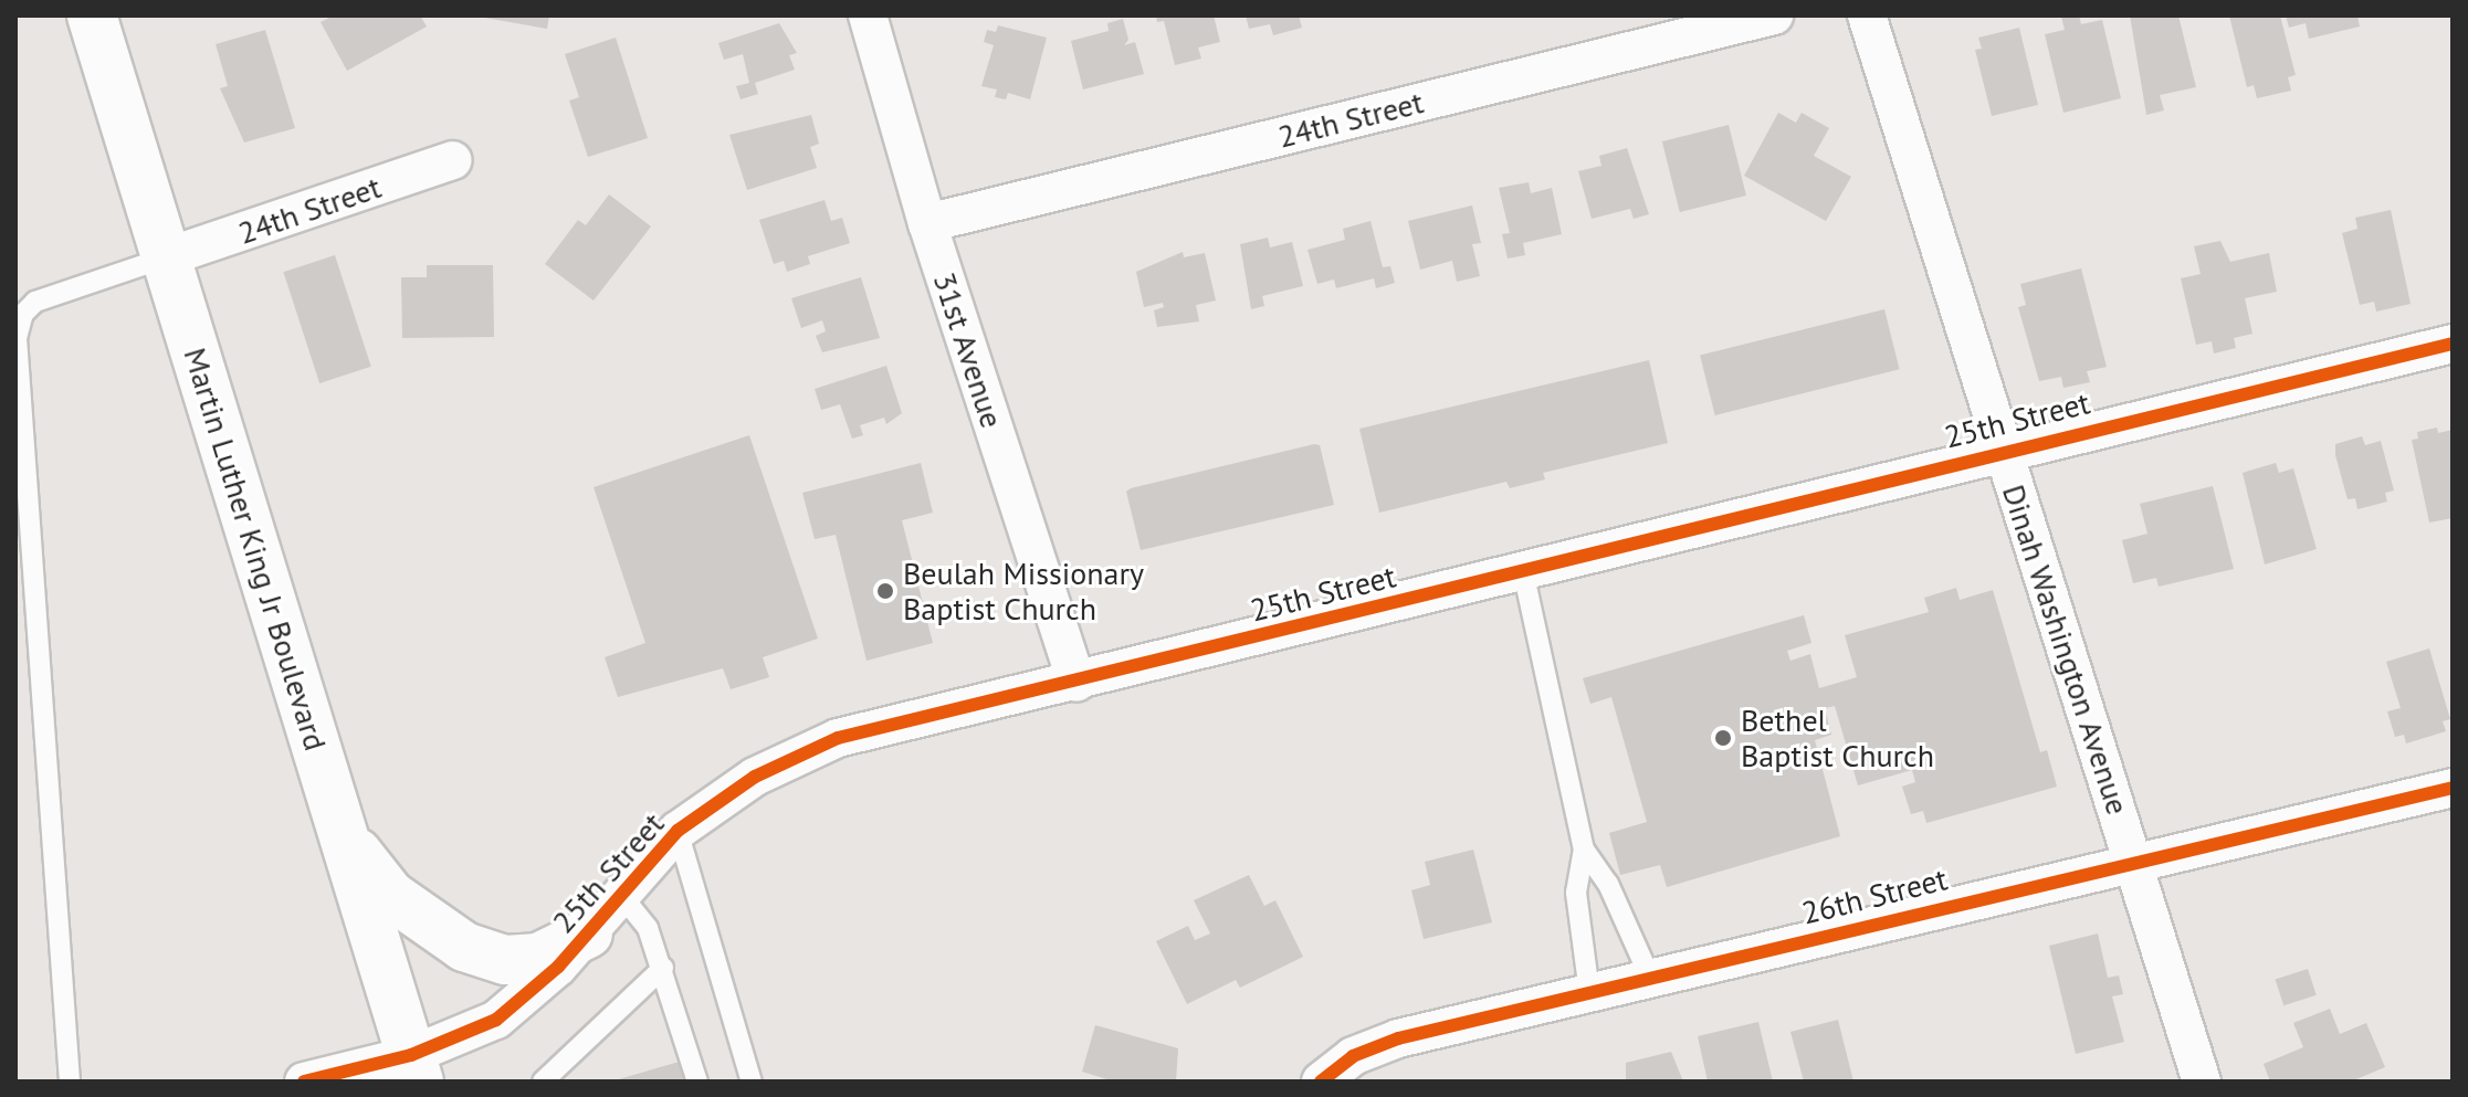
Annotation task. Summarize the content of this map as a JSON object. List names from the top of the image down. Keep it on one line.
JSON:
{"streets":{"main road":["Martin Luther King Jr Boulevard"],"street":["24th Street","31st Avenue","25th Street","Dinah Washington Avenue","26th Street"]},"crossings":[["24th Street","31st Avenue"],["24th Street","Martin Luther King Jr Boulevard"],["31st Avenue","25th Street"],["25th Street","Martin Luther King Jr Boulevard"],["25th Street","Dinah Washington Avenue"],["Dinah Washington Avenue","26th Street"]],"places":["Beulah Missionary Baptist Church","Bethel Baptist Church"]}
